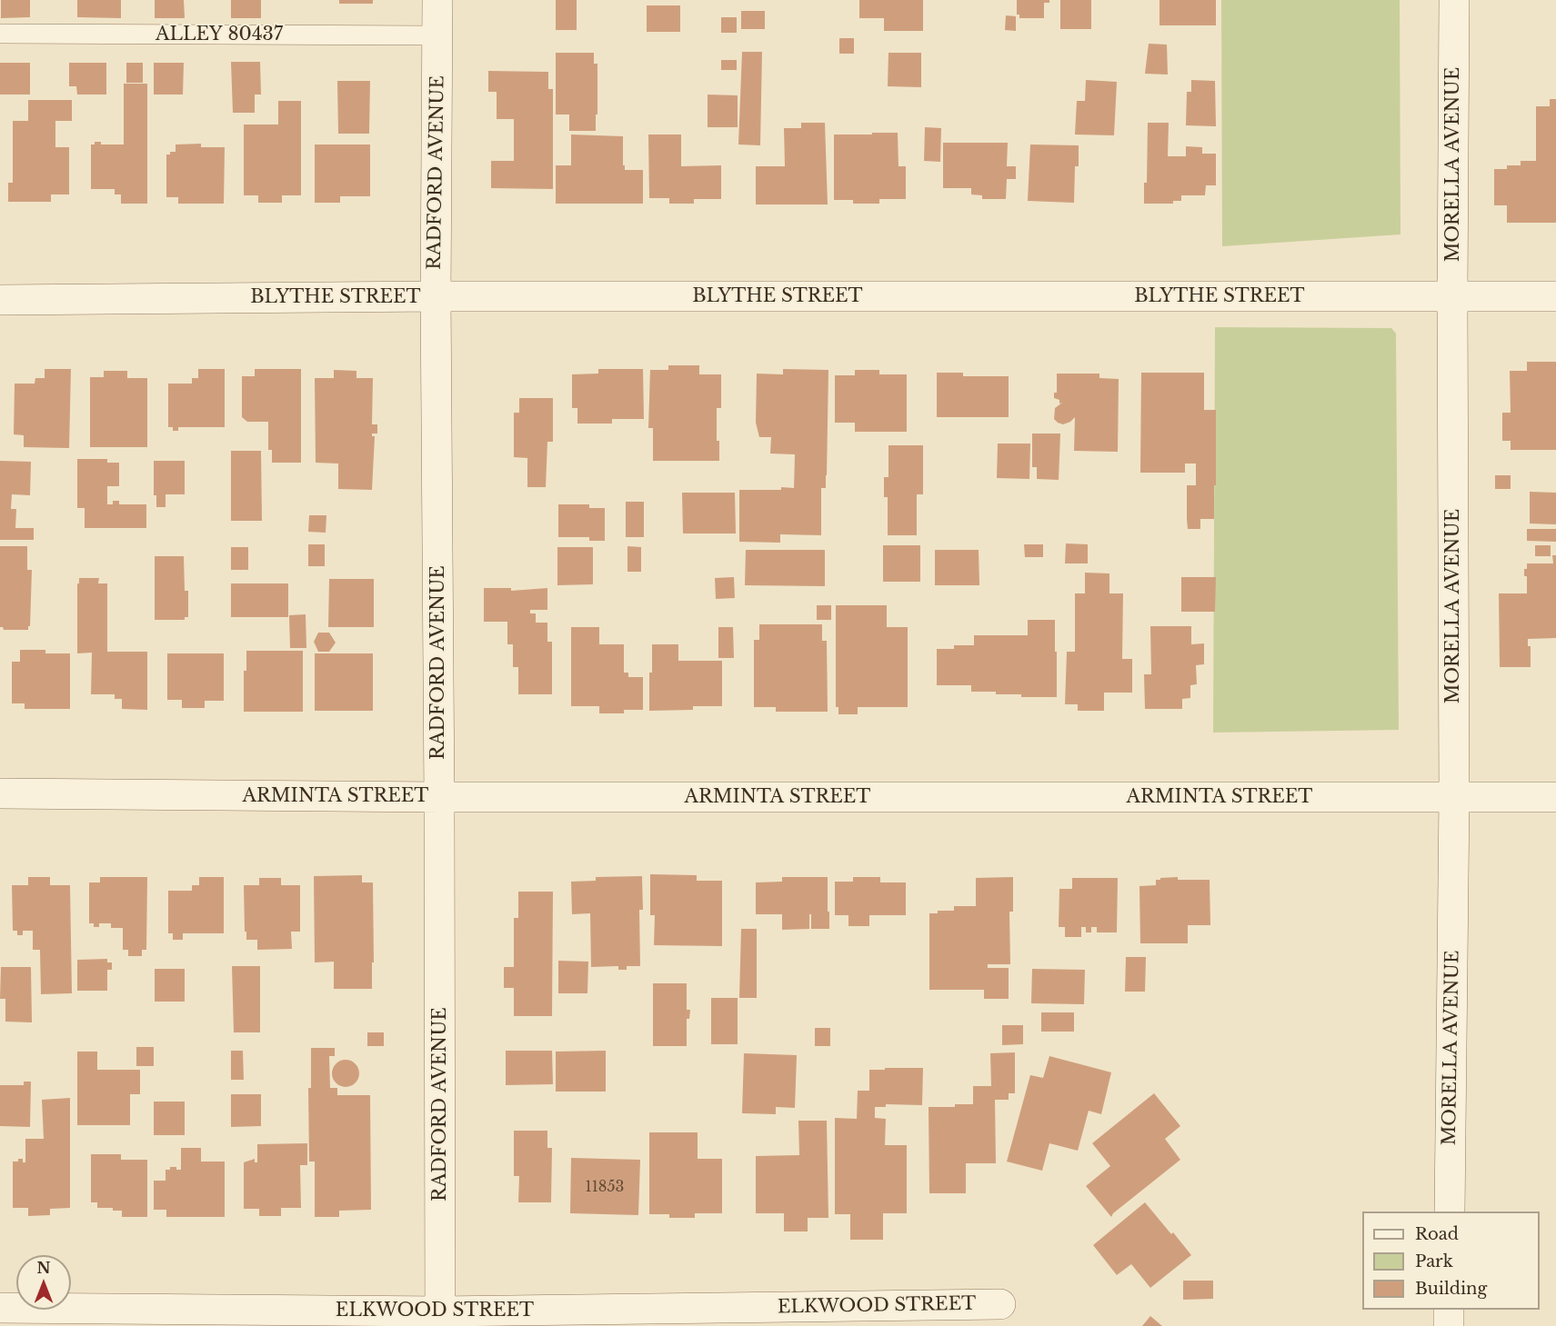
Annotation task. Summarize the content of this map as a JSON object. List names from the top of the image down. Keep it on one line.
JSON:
{"streets":{"street":["MORELLA AVENUE","RADFORD AVENUE","BLYTHE STREET","ARMINTA STREET","ELKWOOD STREET"],"lane":["ALLEY 80437"]},"crossings":[["ALLEY 80437","RADFORD AVENUE"],["MORELLA AVENUE","BLYTHE STREET"],["MORELLA AVENUE","ARMINTA STREET"],["RADFORD AVENUE","BLYTHE STREET"],["RADFORD AVENUE","ARMINTA STREET"],["RADFORD AVENUE","ELKWOOD STREET"]],"house_numbers":["11853"],"legend":["Road","Park","Building"],"north":"top"}
